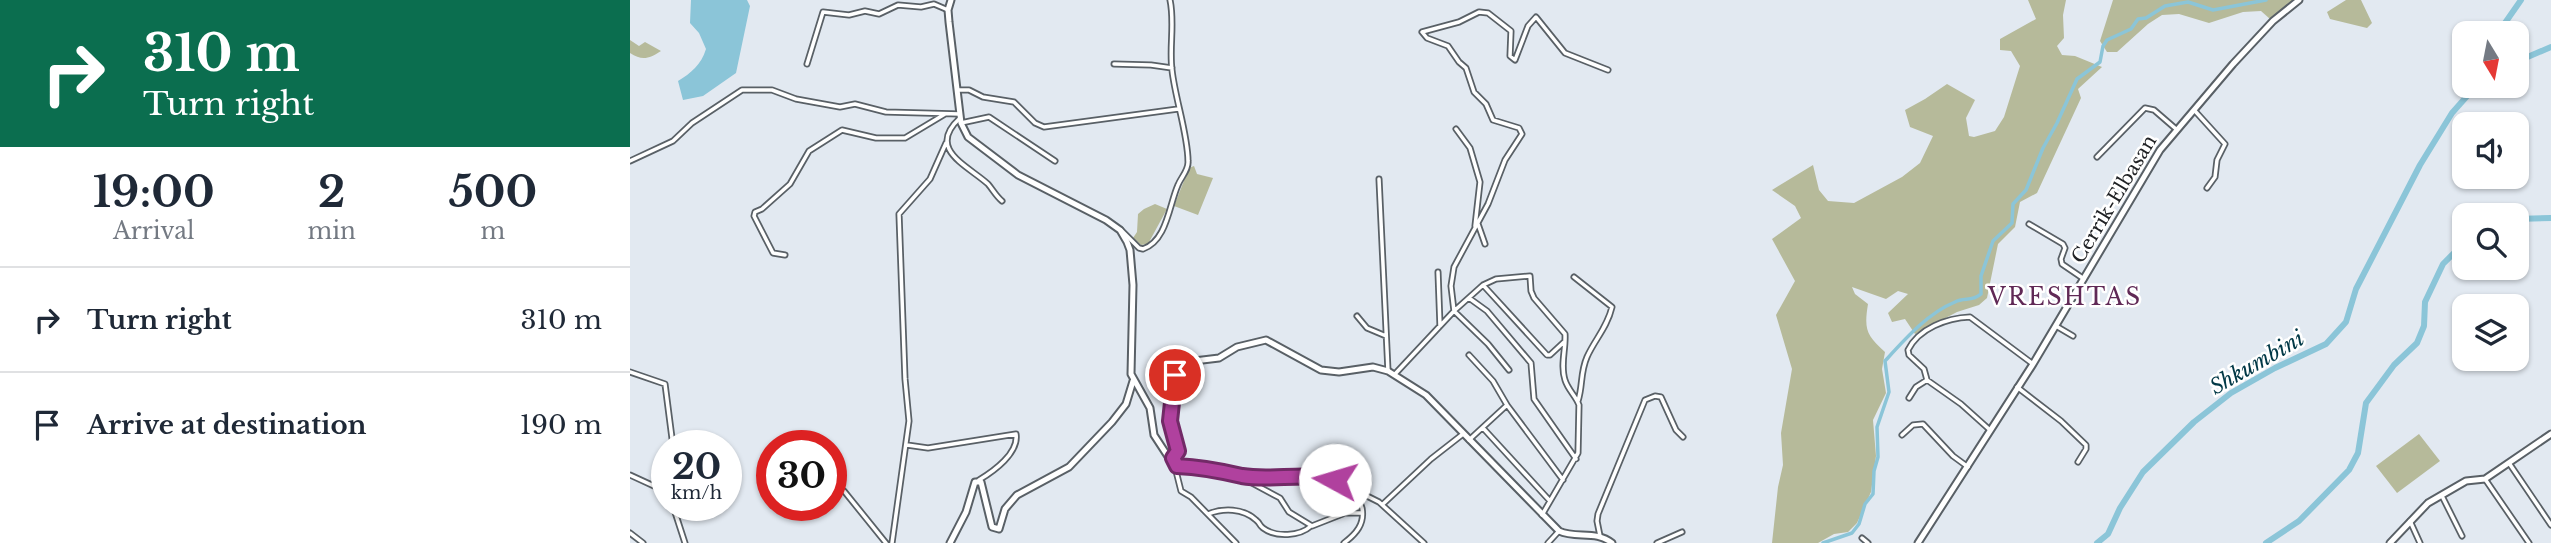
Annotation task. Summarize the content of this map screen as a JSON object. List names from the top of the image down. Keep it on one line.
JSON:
{"streets":{"main road":["Cerrik-Elbasan"]},"districts":["VRESHTAS"],"water":["Shkumbini"],"north":"bottom","page":{"turn":["310 m","Turn right"],"eta":["19:00","Arrival","2","min","500","m"],"list":[{"name":"Turn right","value":"310 m"},{"name":"Arrive at destination","value":"190 m"}],"speed":"20 km/h","limit":"30"}}
